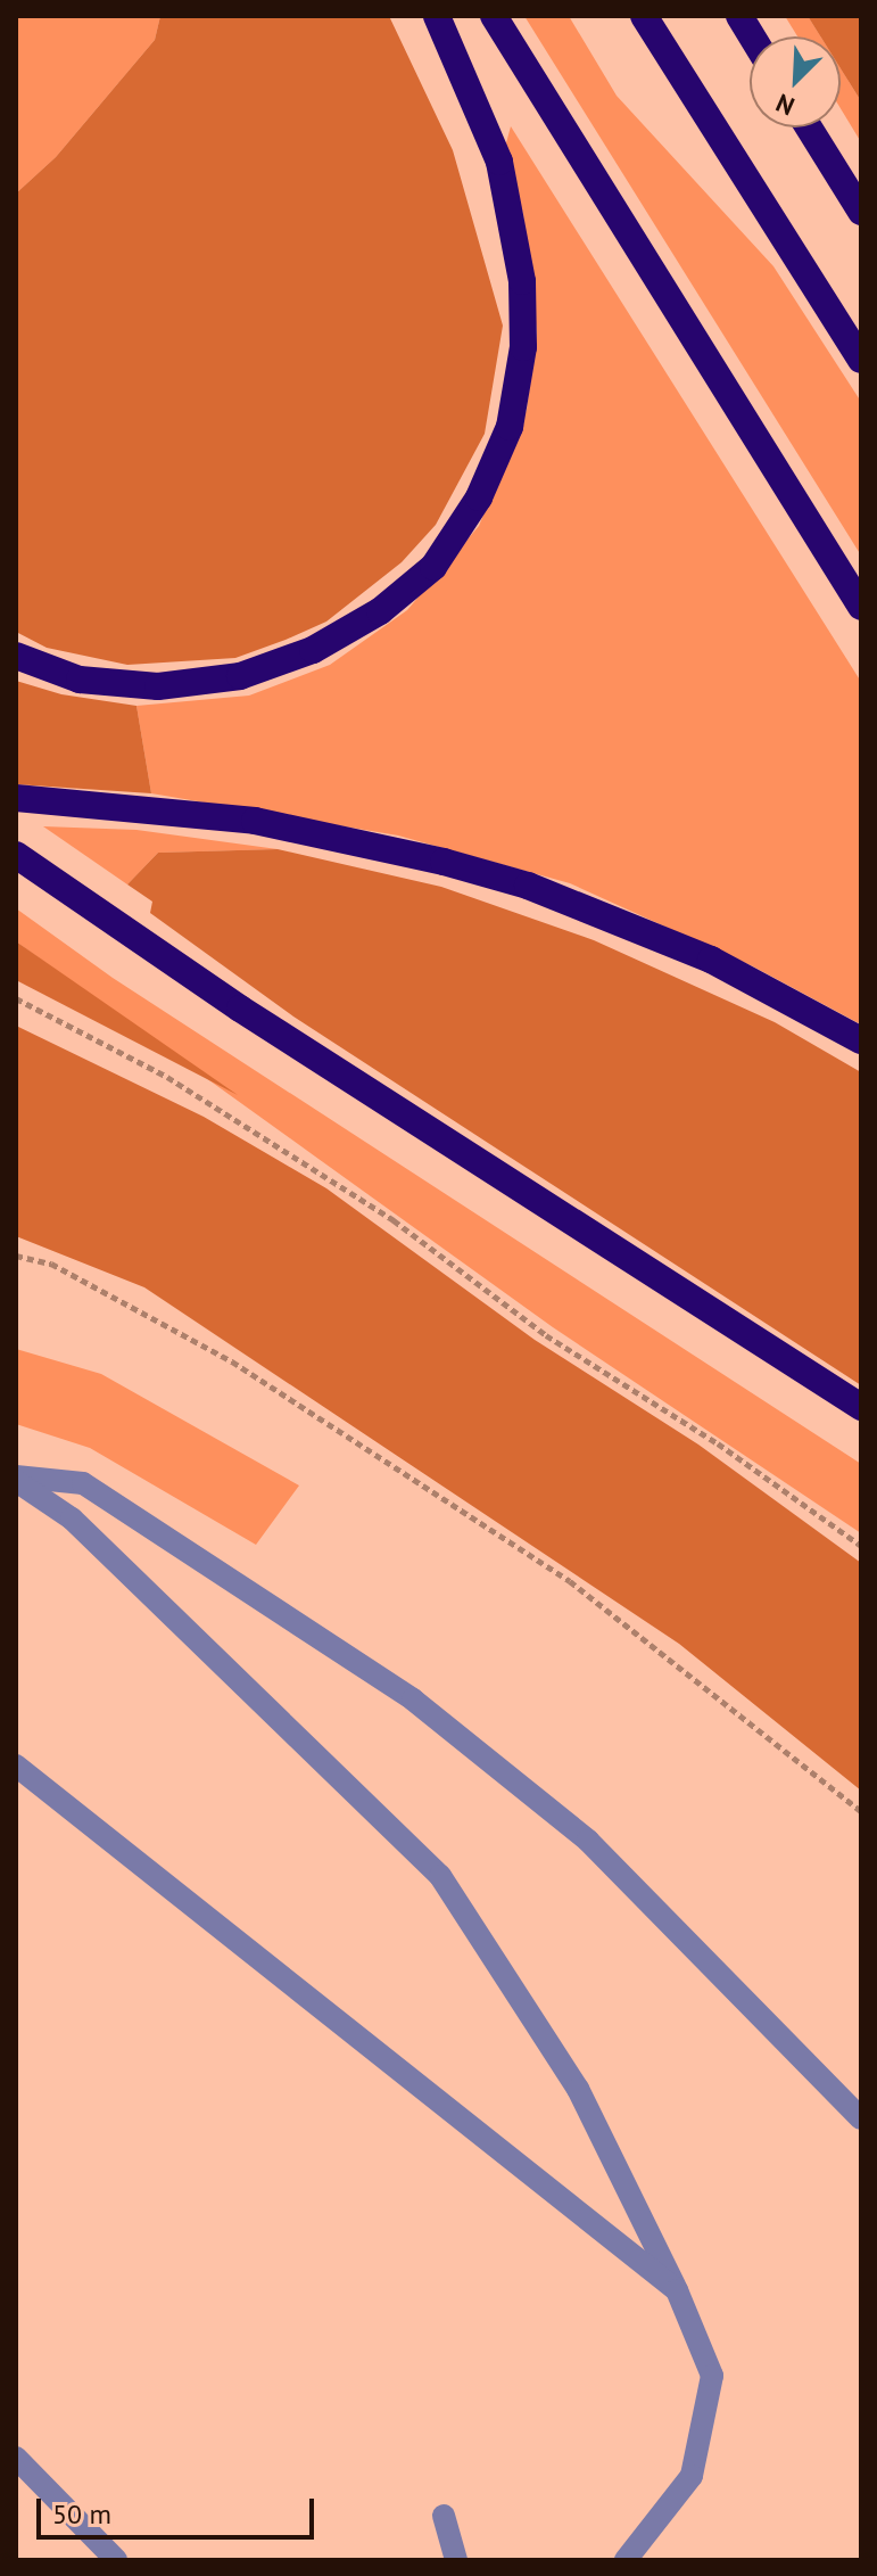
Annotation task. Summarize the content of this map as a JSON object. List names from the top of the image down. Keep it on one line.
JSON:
{"scale_bar":"50 m","north":"bottom left"}
